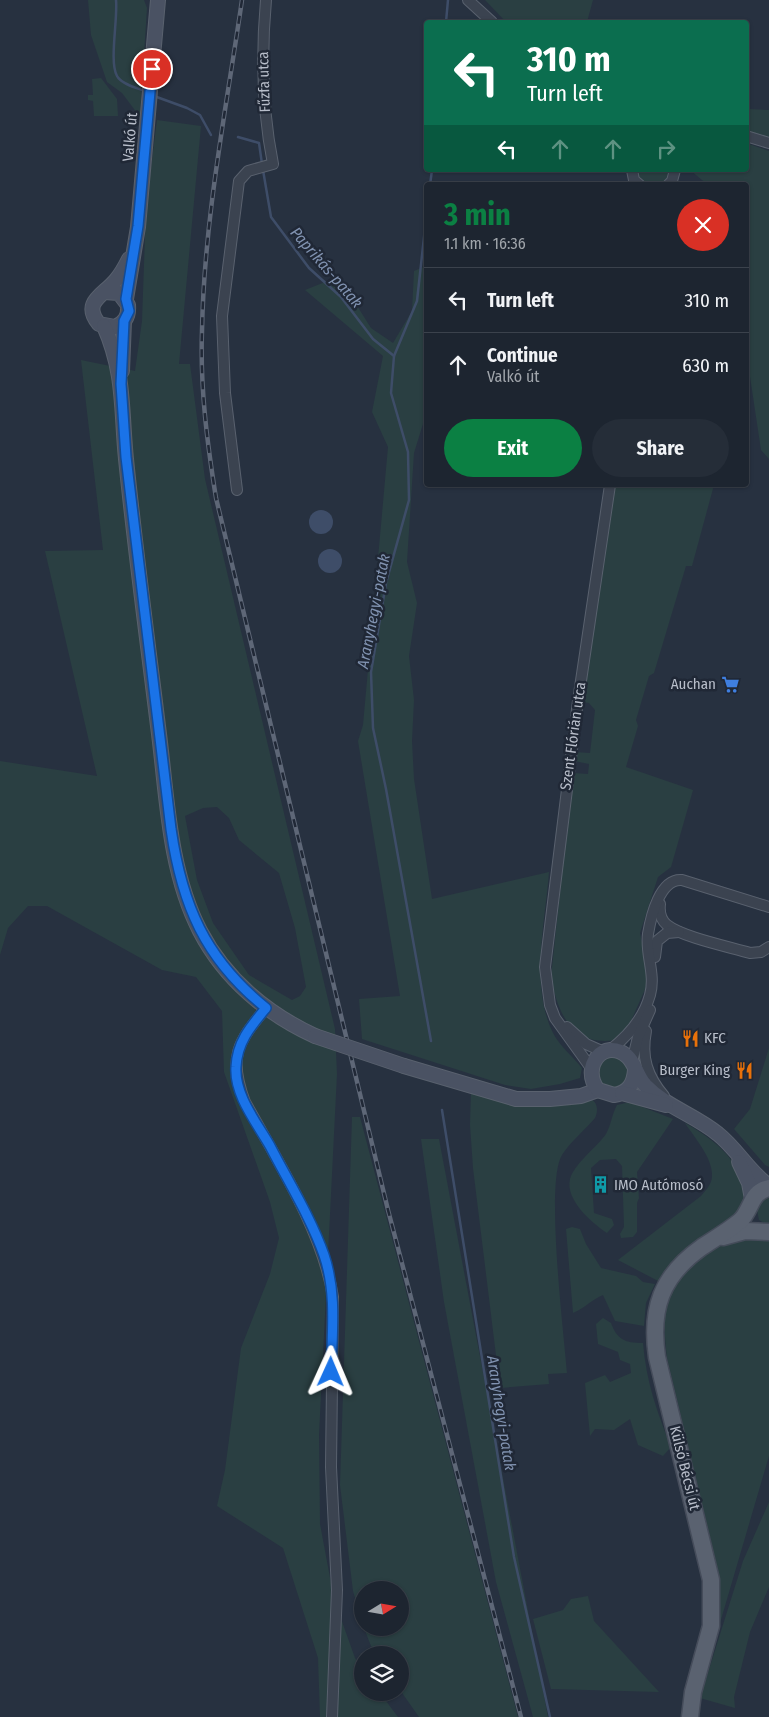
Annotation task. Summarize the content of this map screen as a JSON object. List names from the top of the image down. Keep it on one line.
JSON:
{"streets":{"main road":["Külső Bécsi út"],"street":["Fűzfa utca","Valkó út","Szent Flórián utca"]},"water":["Paprikás-patak","Aranyhegyi-patak"],"places":{"supermarket":["Auchan"],"restaurant":["KFC","Burger King"],"building":["IMO Autómosó"]},"north":"right","page":{"turn":["310 m","Turn left"],"heading":["3 min","1.1 km · 16:36"],"list":[{"name":"Turn left","value":"310 m"},{"name":"Continue","note":"Valkó út","value":"630 m"}],"buttons":["Exit","Share"]}}
